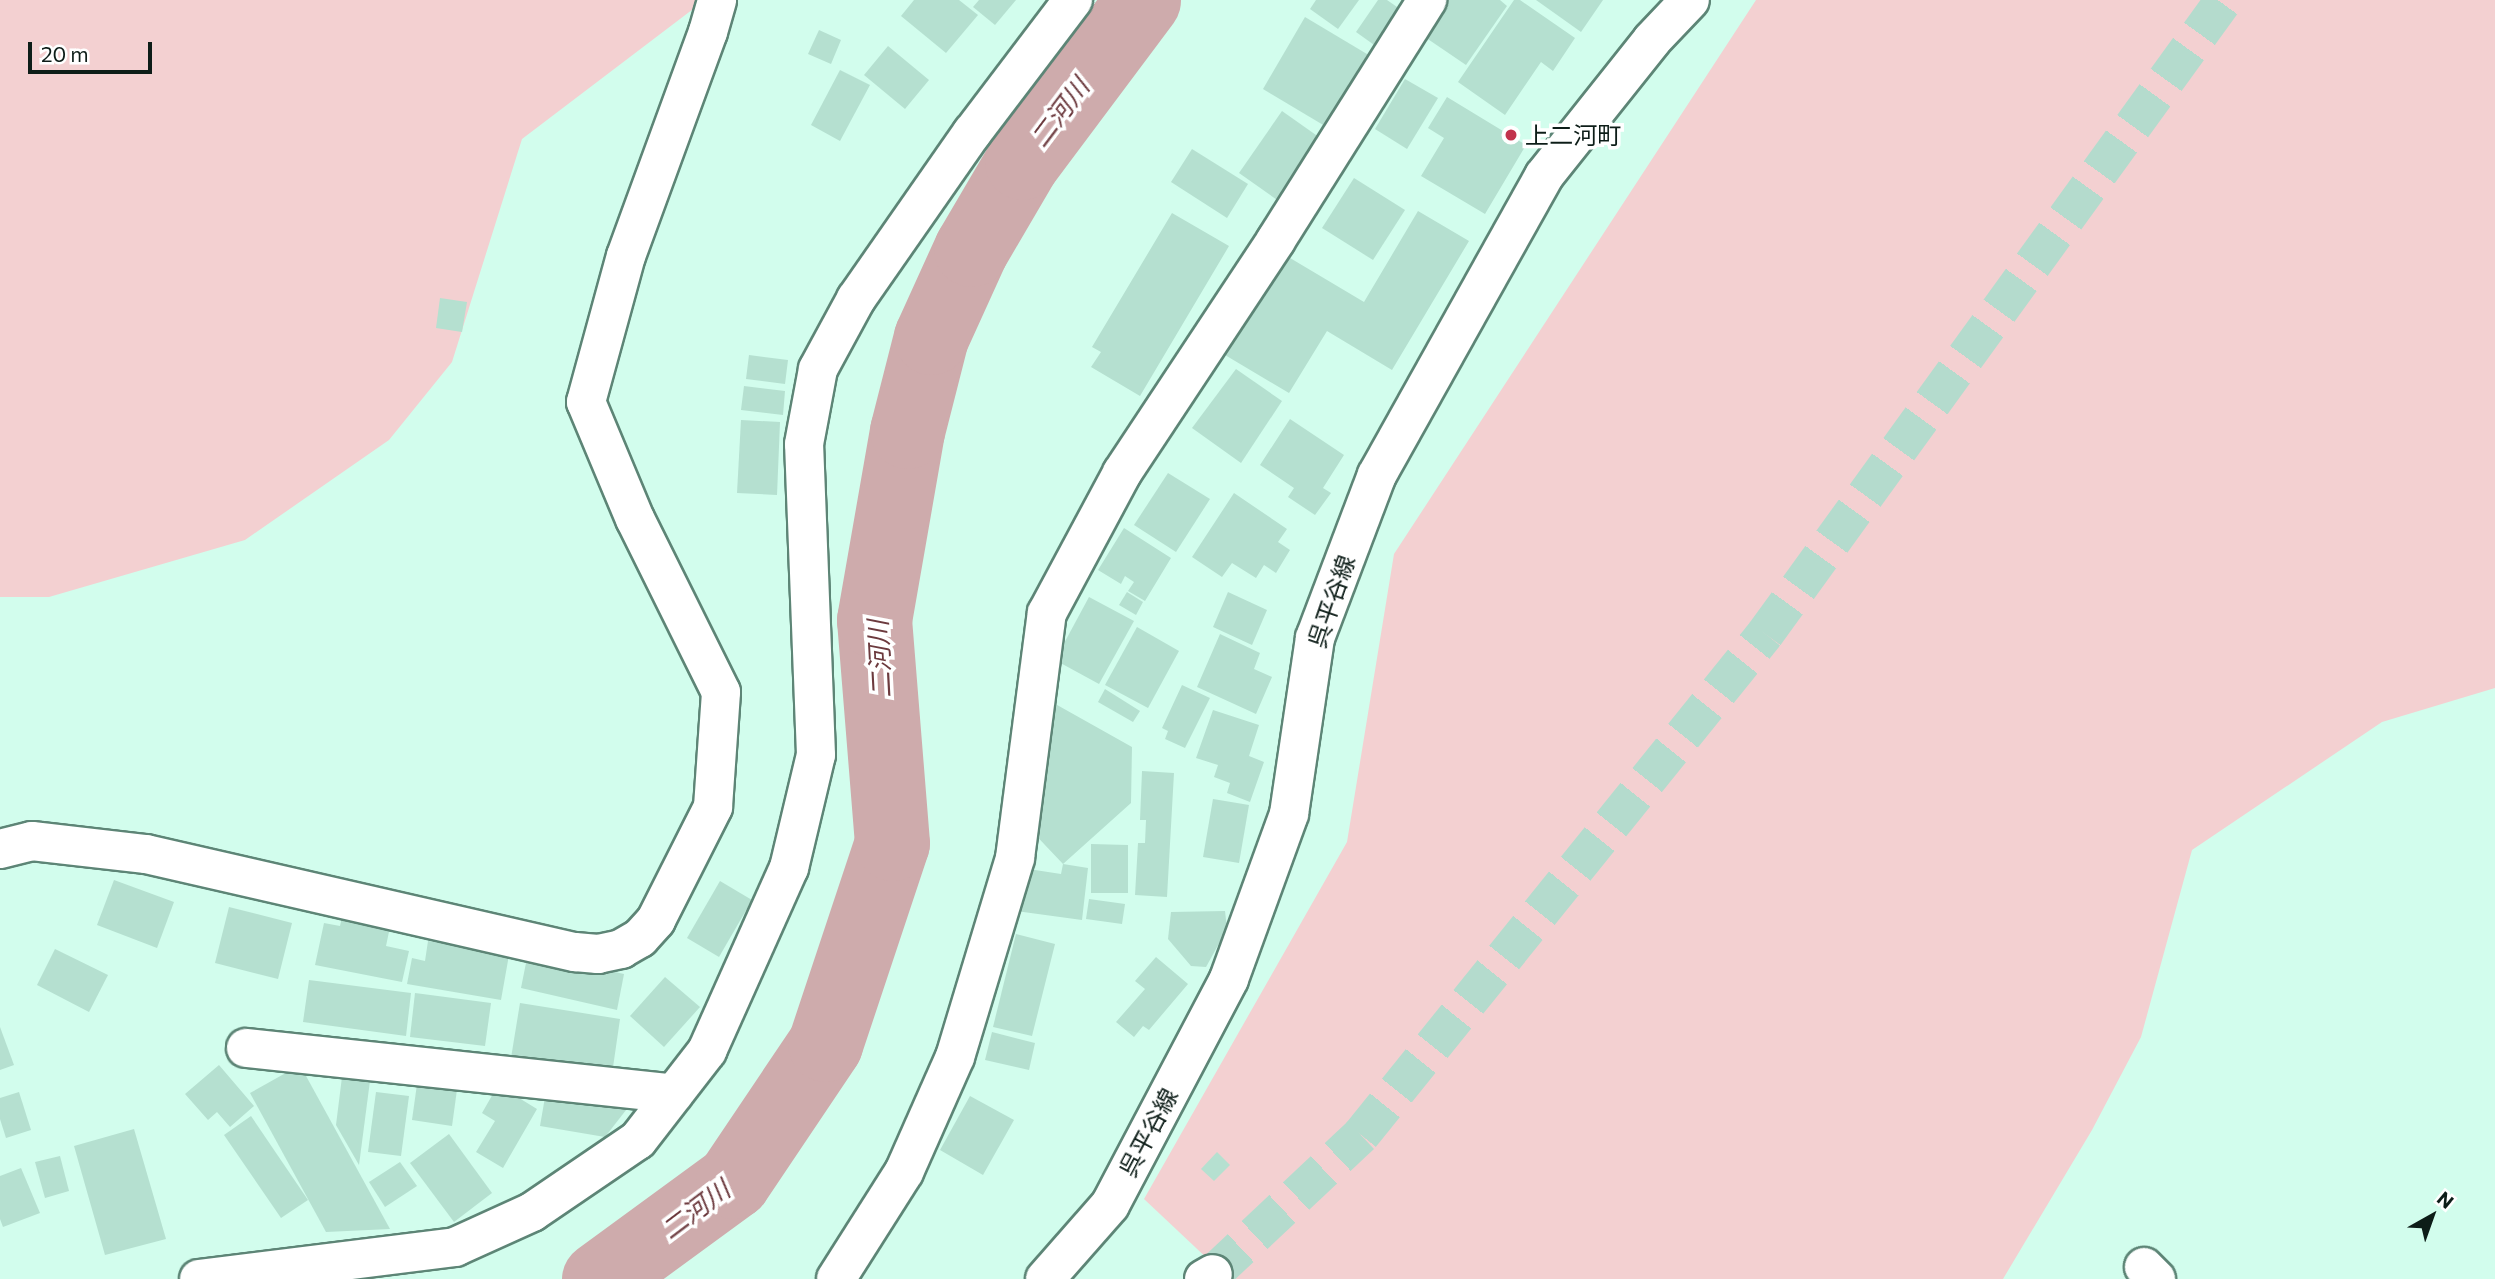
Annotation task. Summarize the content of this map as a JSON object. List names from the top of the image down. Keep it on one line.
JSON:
{"streets":{"street":["呉平谷線"]},"water":["二河川"],"places":["上二河町"],"scale_bar":"20 m","north":"top right"}
